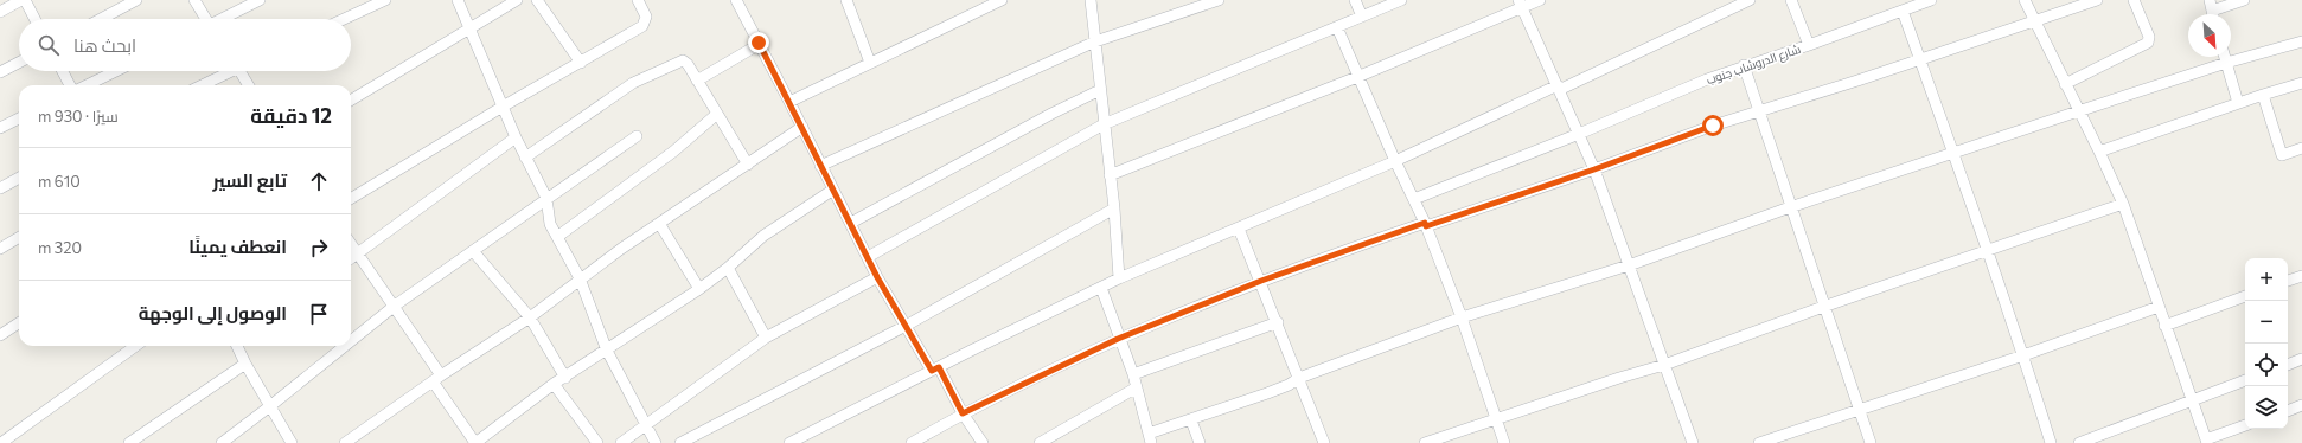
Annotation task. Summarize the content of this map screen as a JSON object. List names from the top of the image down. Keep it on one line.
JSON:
{"streets":{"street":["شارع الدروشاب جنوب"]},"north":"bottom right","page":{"search":"ابحث هنا","heading":["12 دقيقة","سيرًا · 930 m"],"list":[["تابع السير","610 m"],["انعطف يمينًا","320 m"],"الوصول إلى الوجهة"],"map_buttons":["+","−"]}}
